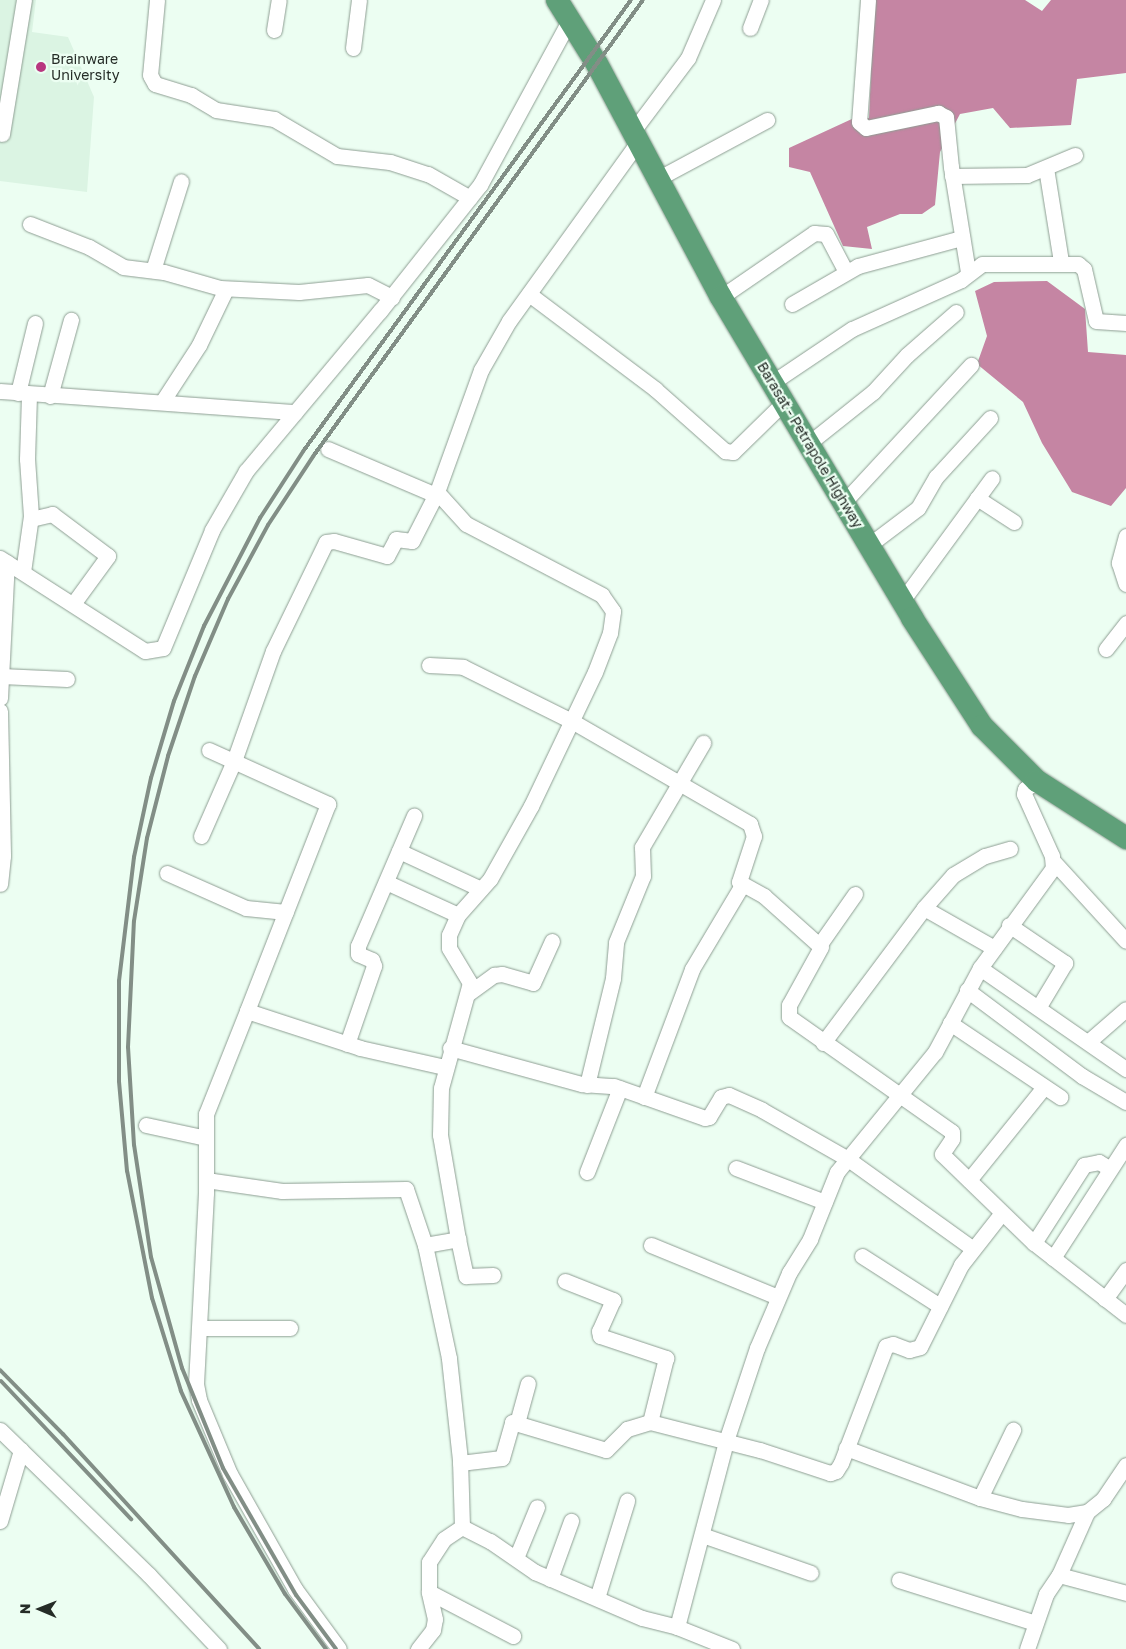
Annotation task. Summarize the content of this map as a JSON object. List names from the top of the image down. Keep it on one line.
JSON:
{"streets":{"highway":["Barasat - Petrapole Highway"]},"places":["Brainware University"],"north":"left"}
